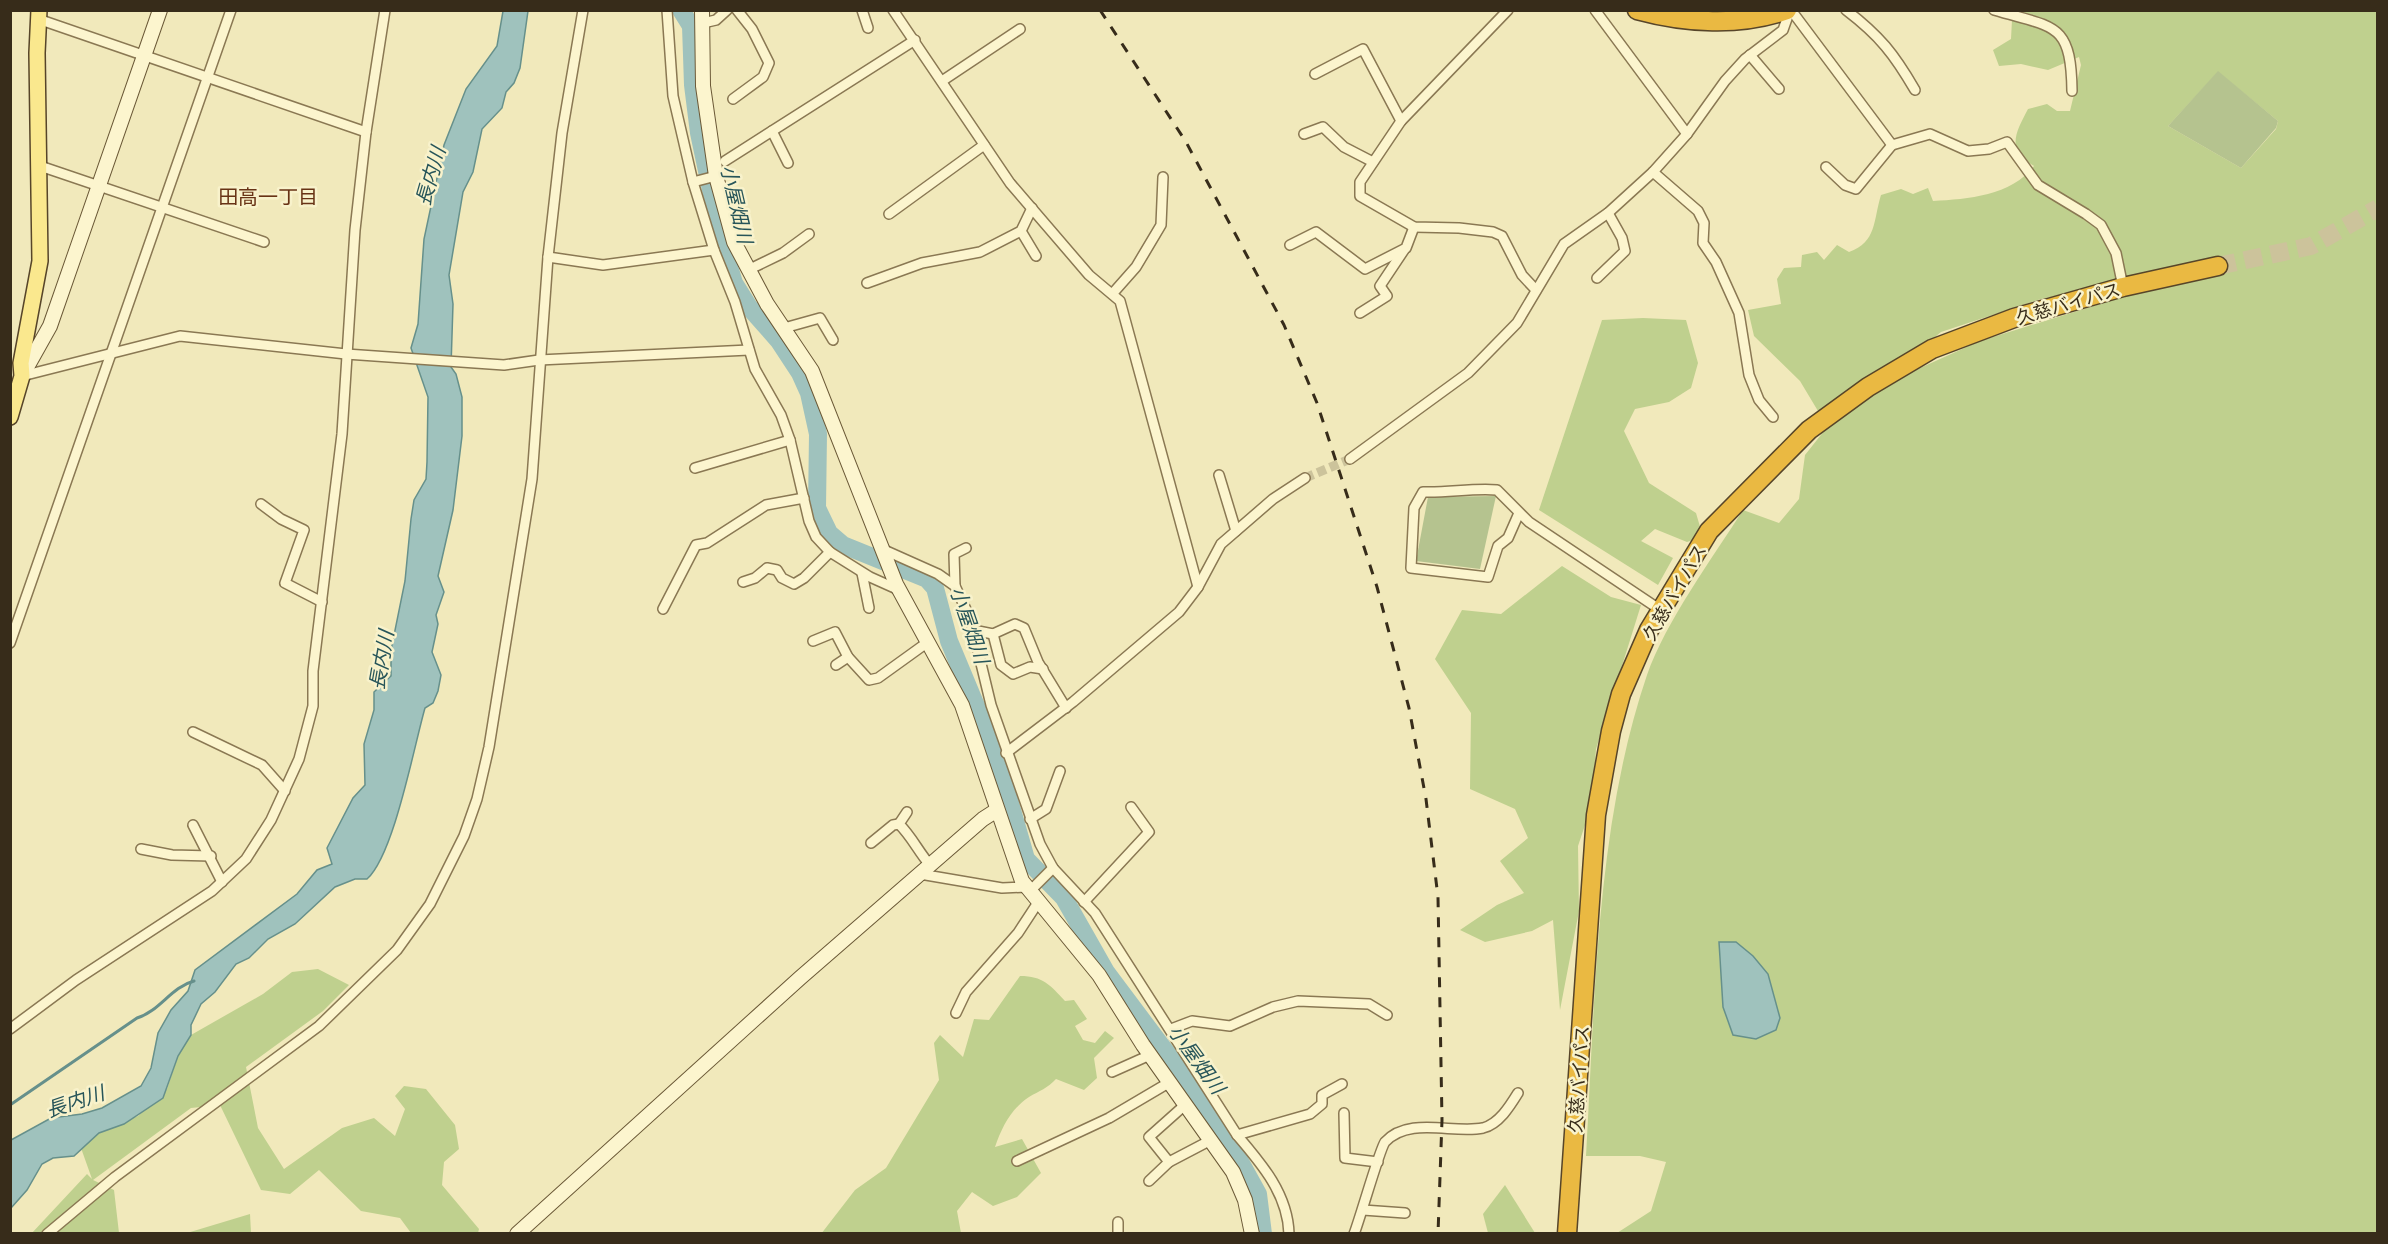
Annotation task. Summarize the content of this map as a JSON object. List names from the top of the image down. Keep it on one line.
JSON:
{"streets":{"highway":["久慈バイパス"]},"districts":["田高一丁目"],"water":["長内川","小屋畑川"]}
